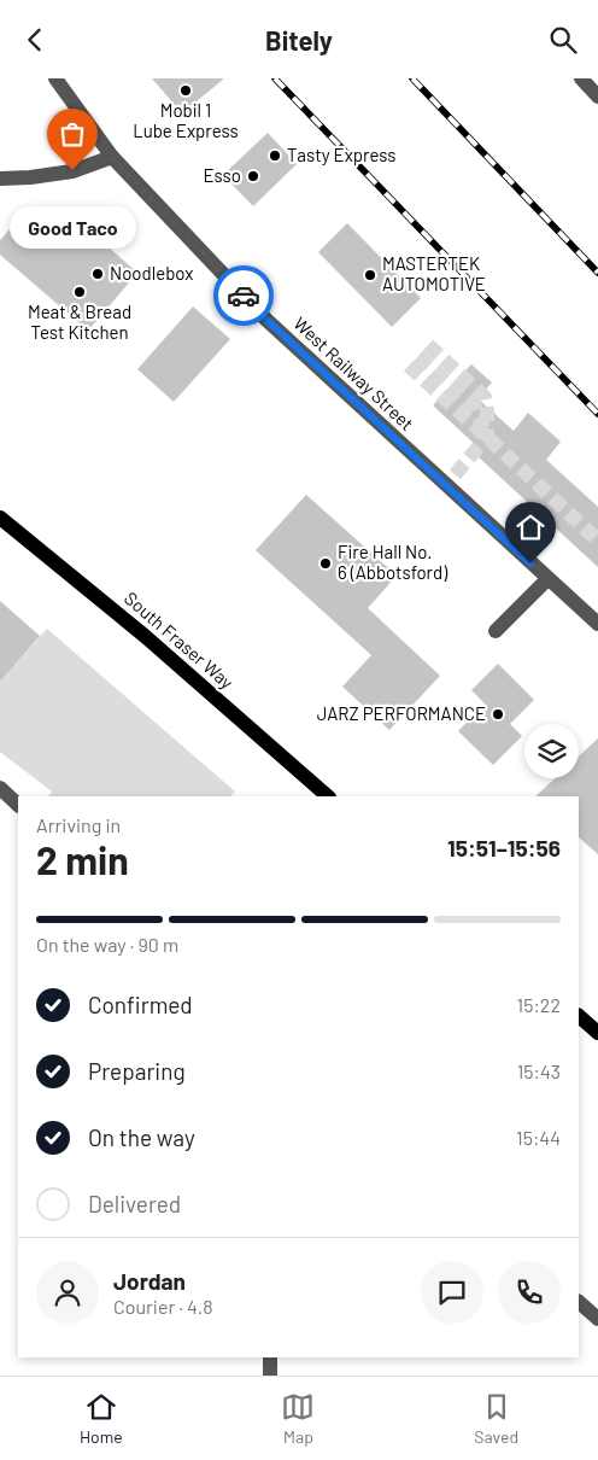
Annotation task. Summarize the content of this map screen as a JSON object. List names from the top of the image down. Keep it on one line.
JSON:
{"streets":{"main road":["South Fraser Way"],"street":["West Railway Street"]},"places":["Mobil 1 Lube Express","Tasty Express","Good Taco","Esso","Noodlebox","MASTERTEK AUTOMOTIVE","Meat & Bread Test Kitchen","Fire Hall No. 6 (Abbotsford)","JARZ PERFORMANCE"],"page":{"header":"Bitely","bubble":"Good Taco","heading":["2 min","Arriving in","15:51–15:56"],"panel":["Jordan","Courier · 4.8"],"bar":"On the way · 90 m","list":[["Confirmed","15:22"],["Preparing","15:43"],["On the way","15:44"],"Delivered"],"tabs":["Home","Map","Saved"]}}
